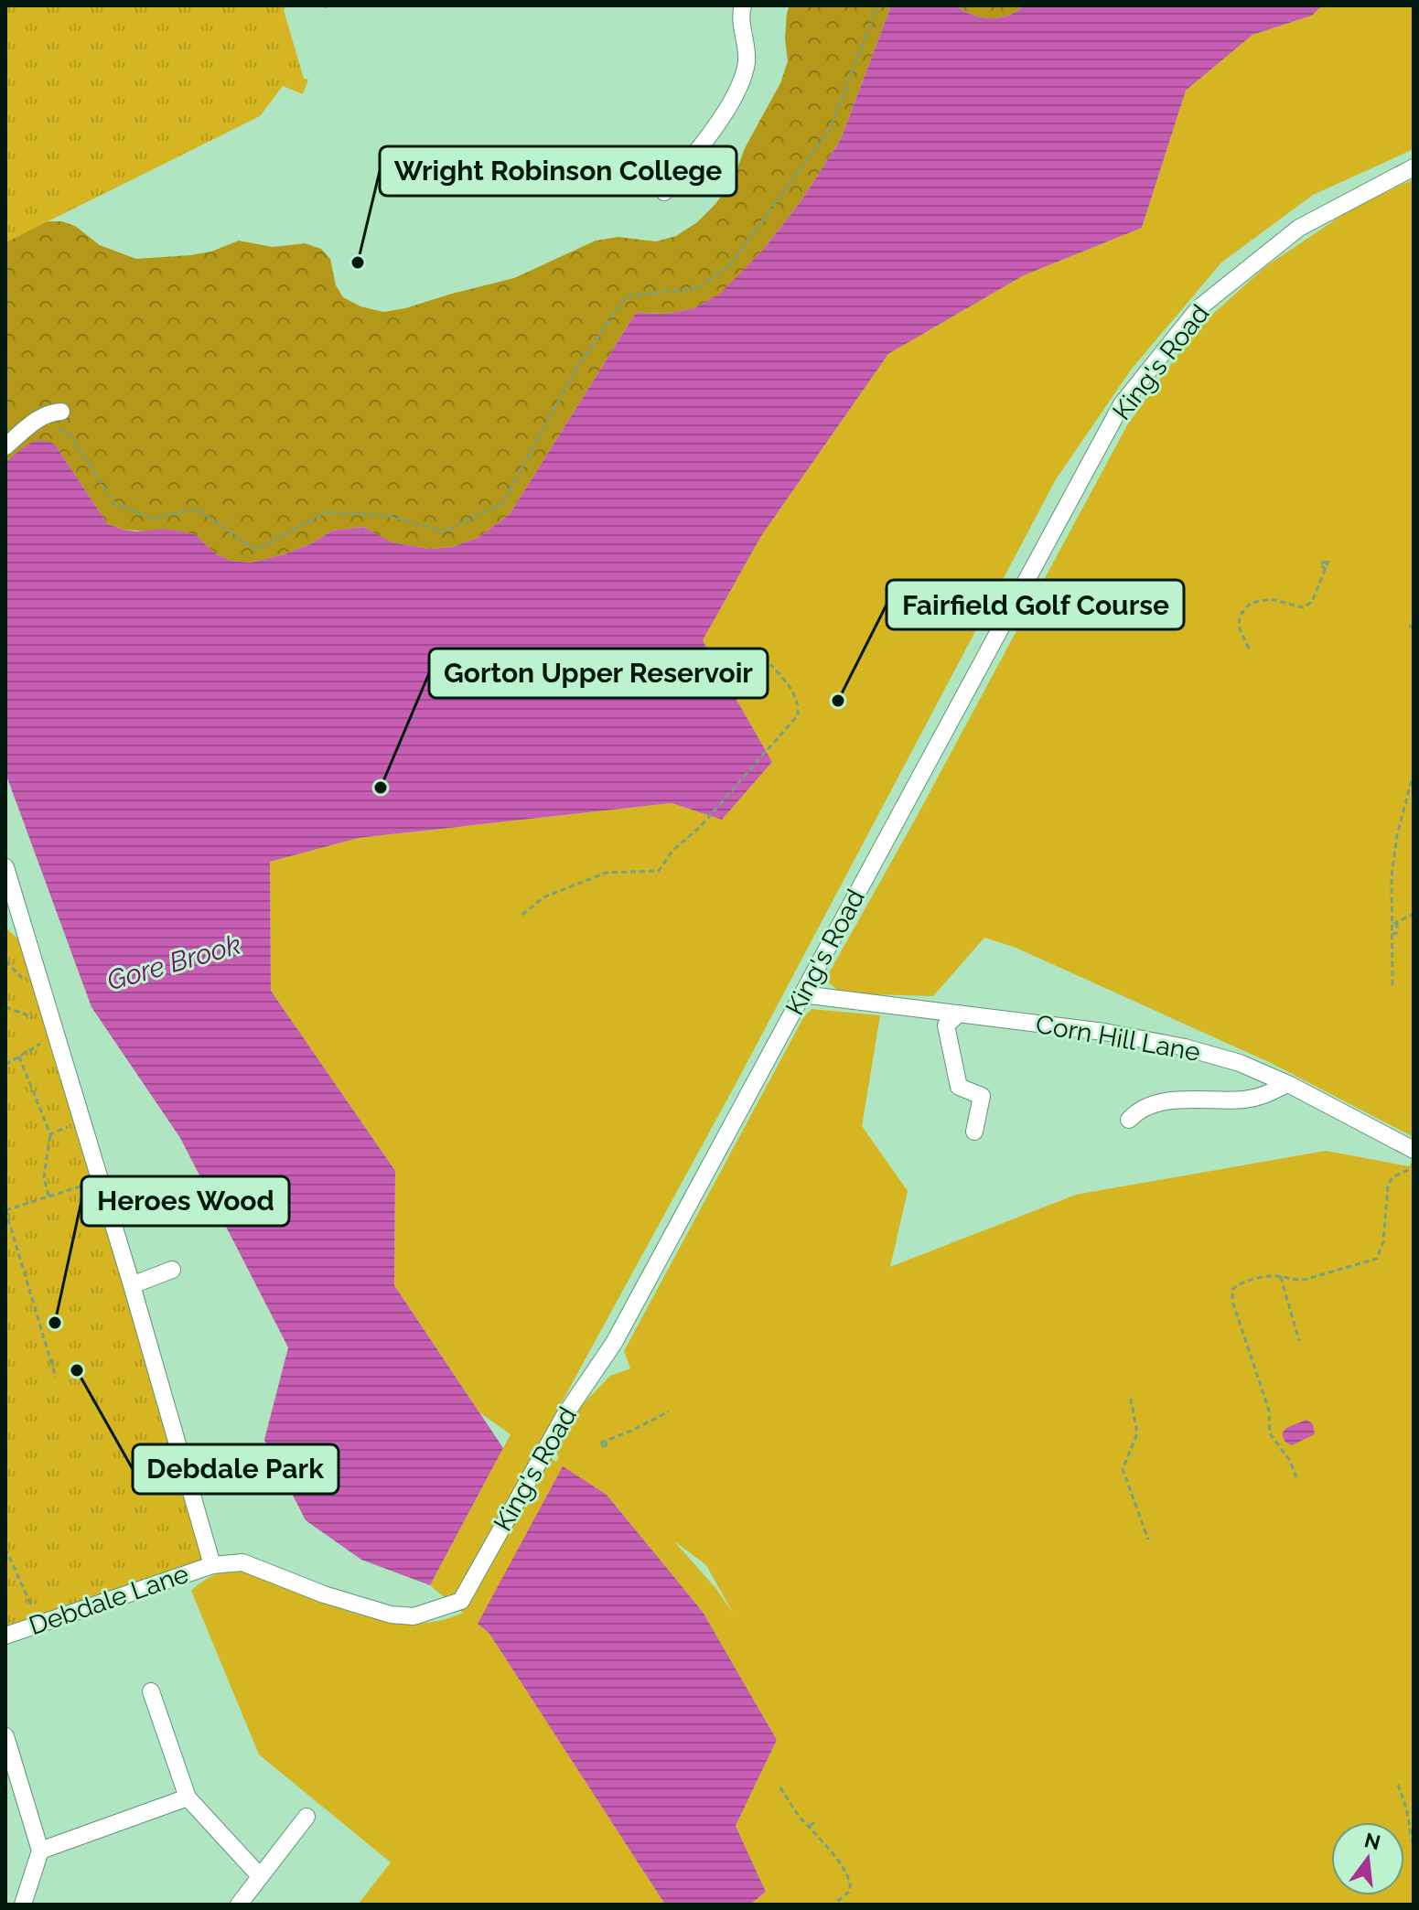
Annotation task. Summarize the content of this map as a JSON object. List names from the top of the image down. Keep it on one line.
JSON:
{"streets":{"street":["King's Road","Corn Hill Lane","Debdale Lane"]},"crossings":[["King's Road","Corn Hill Lane"],["King's Road","Debdale Lane"]],"water":["Gore Brook"],"places":["Wright Robinson College","Fairfield Golf Course","Gorton Upper Reservoir","Heroes Wood","Debdale Park"],"north":"top"}
